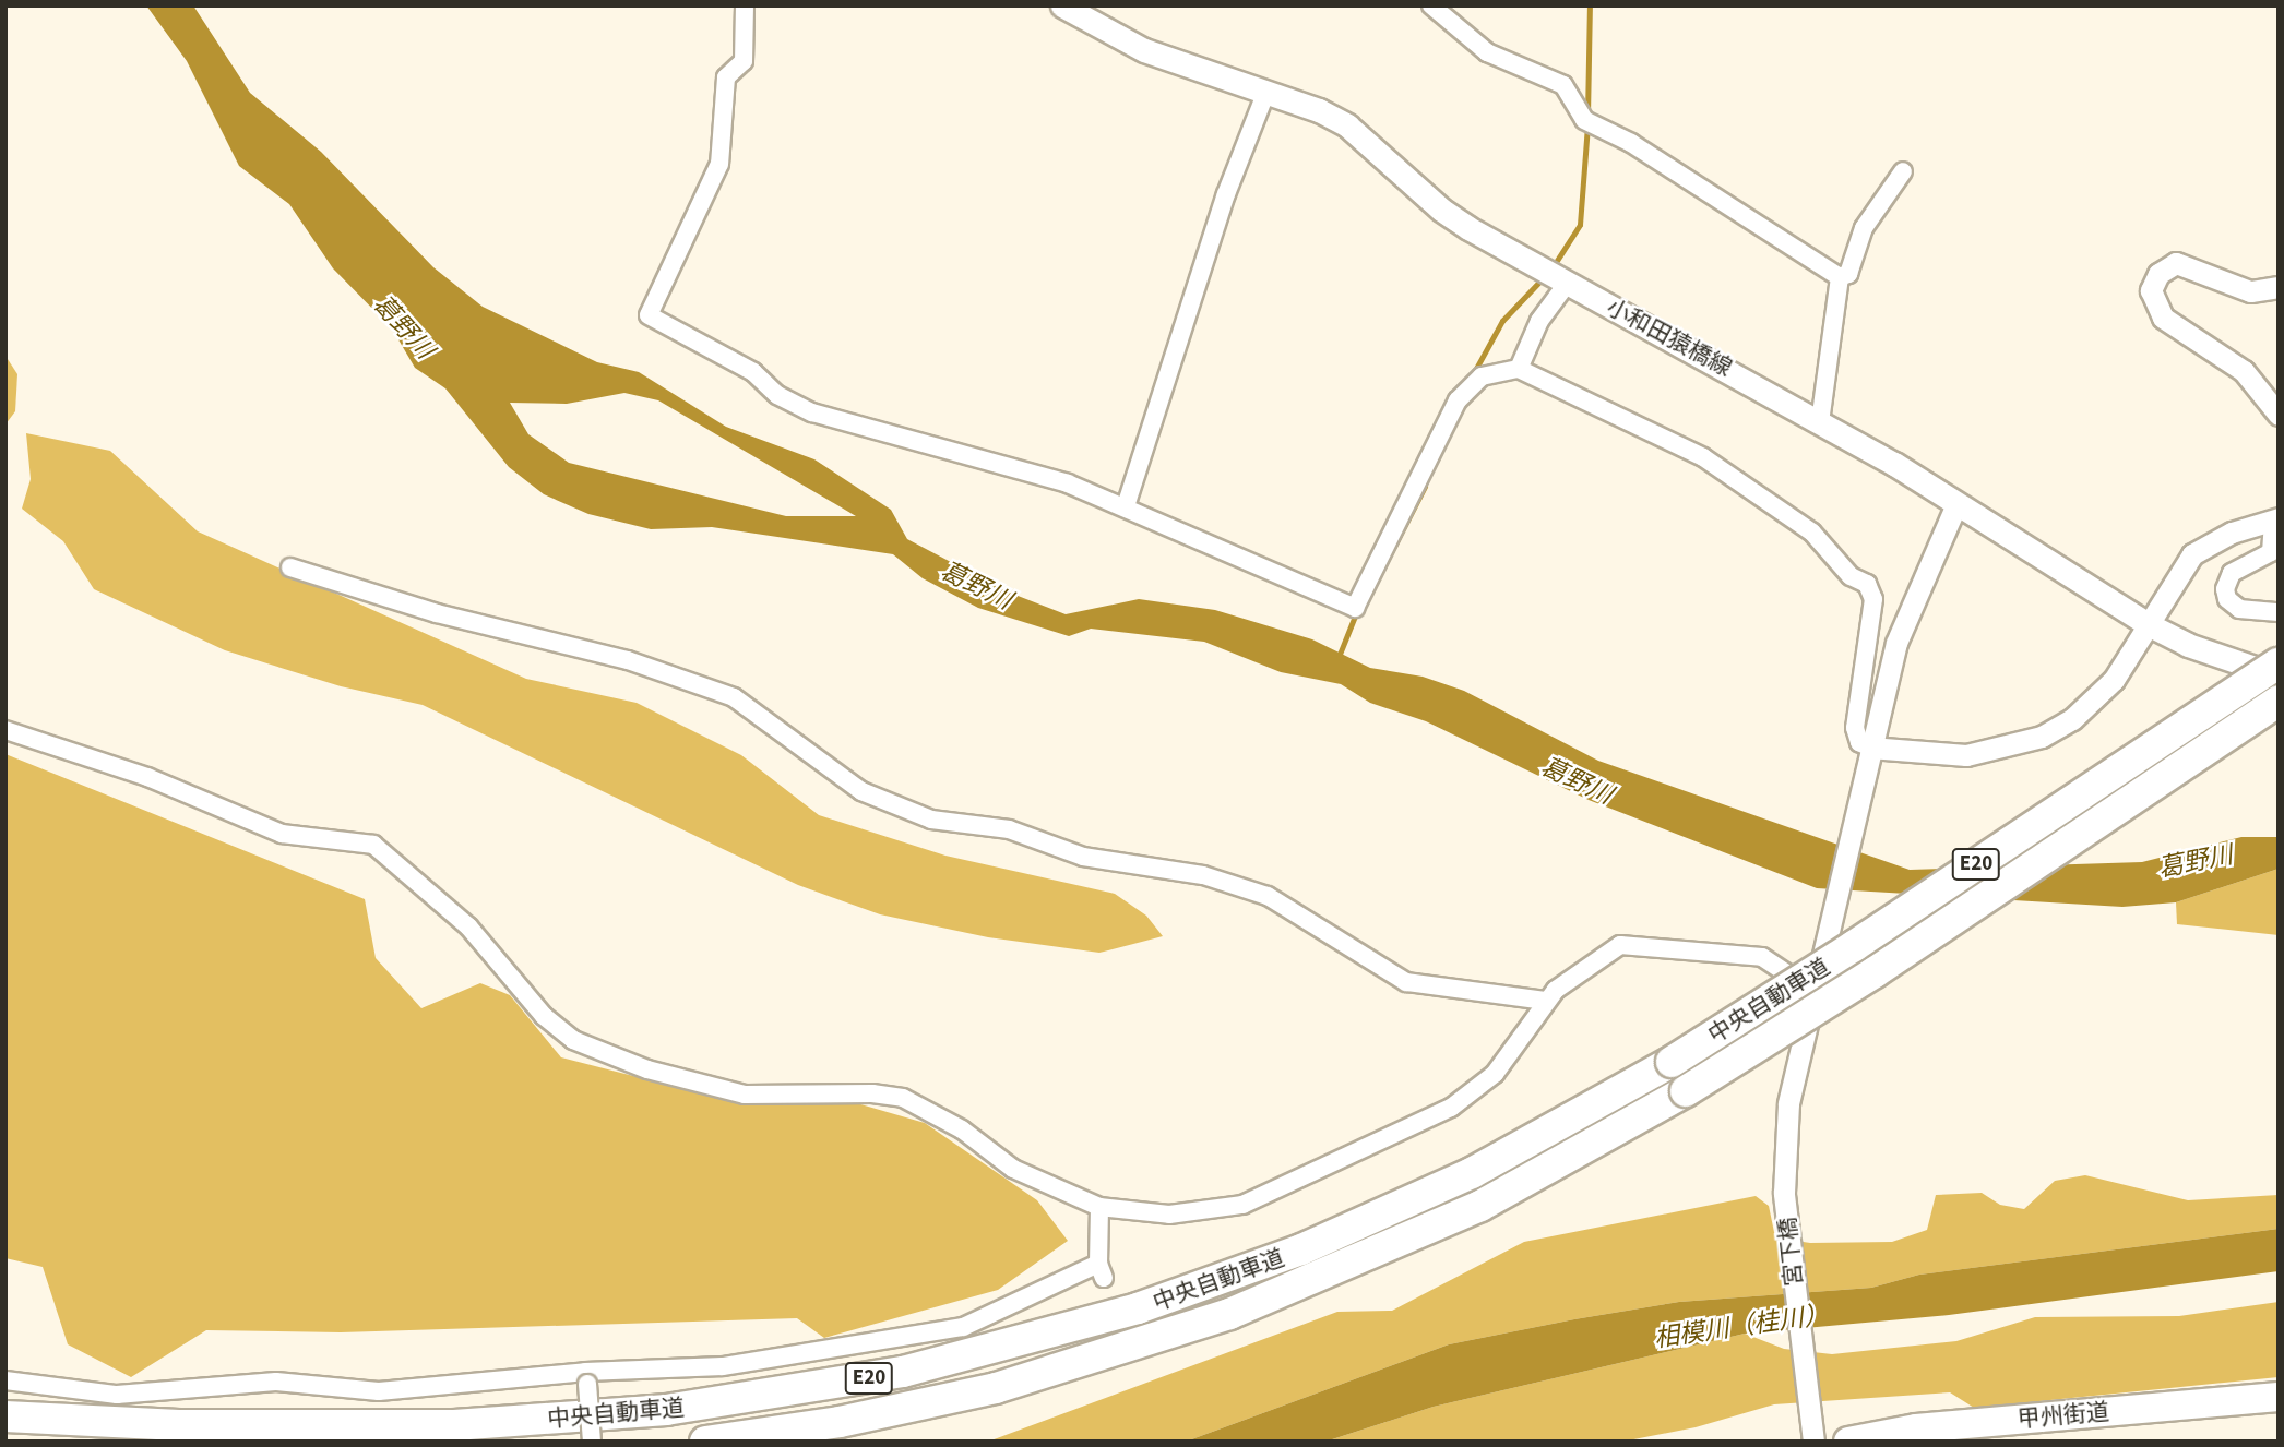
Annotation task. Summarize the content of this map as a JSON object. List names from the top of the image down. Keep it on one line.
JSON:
{"streets":{"highway":["E20","中央自動車道","甲州街道"],"main road":["小和田猿橋線"],"street":["宮下橋"]},"crossings":[["小和田猿橋線","宮下橋"]],"water":["葛野川","相模川（桂川）"]}
